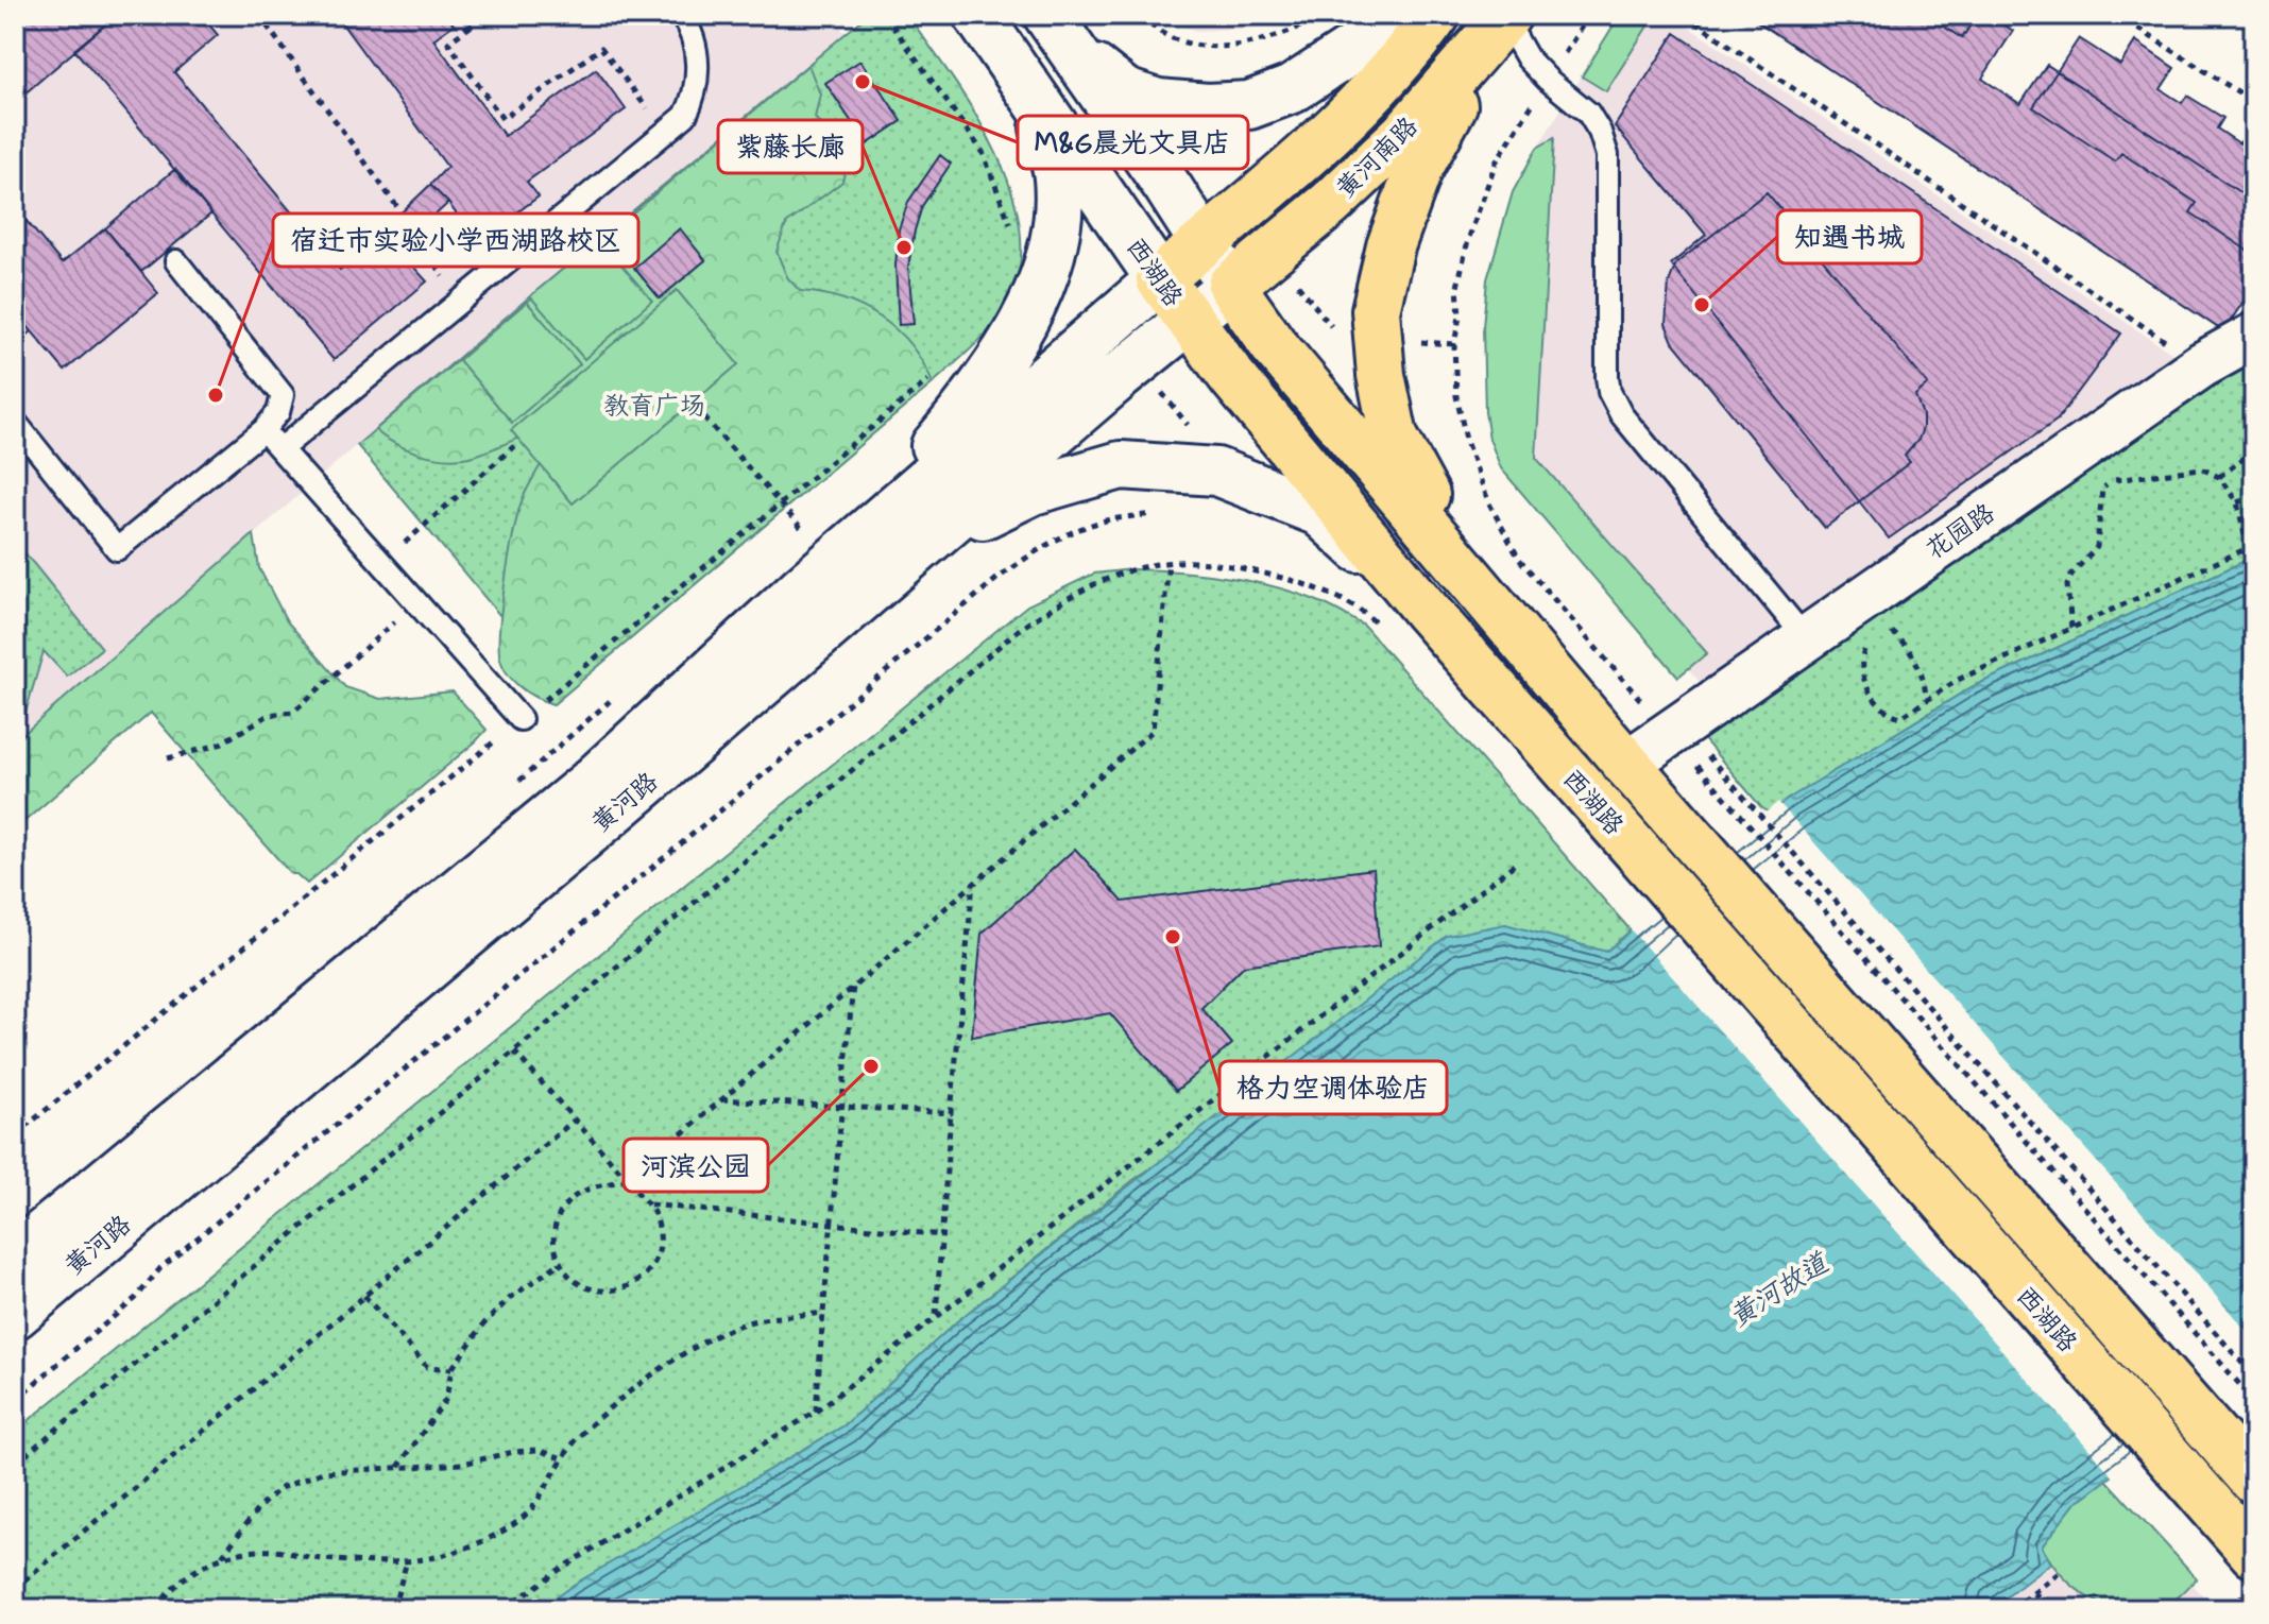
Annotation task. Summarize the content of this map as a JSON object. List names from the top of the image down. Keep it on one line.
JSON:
{"streets":{"main road":["黄河南路","西湖路","黄河路"],"street":["花园路"]},"crossings":[["黄河南路","西湖路"],["黄河南路","黄河路"],["西湖路","花园路"],["西湖路","黄河路"]],"water":["黄河故道"],"parks":["教育广场"],"places":["M&G晨光文具店","紫藤长廊","知遇书城","宿迁市实验小学西湖路校区","格力空调体验店","河滨公园"]}
